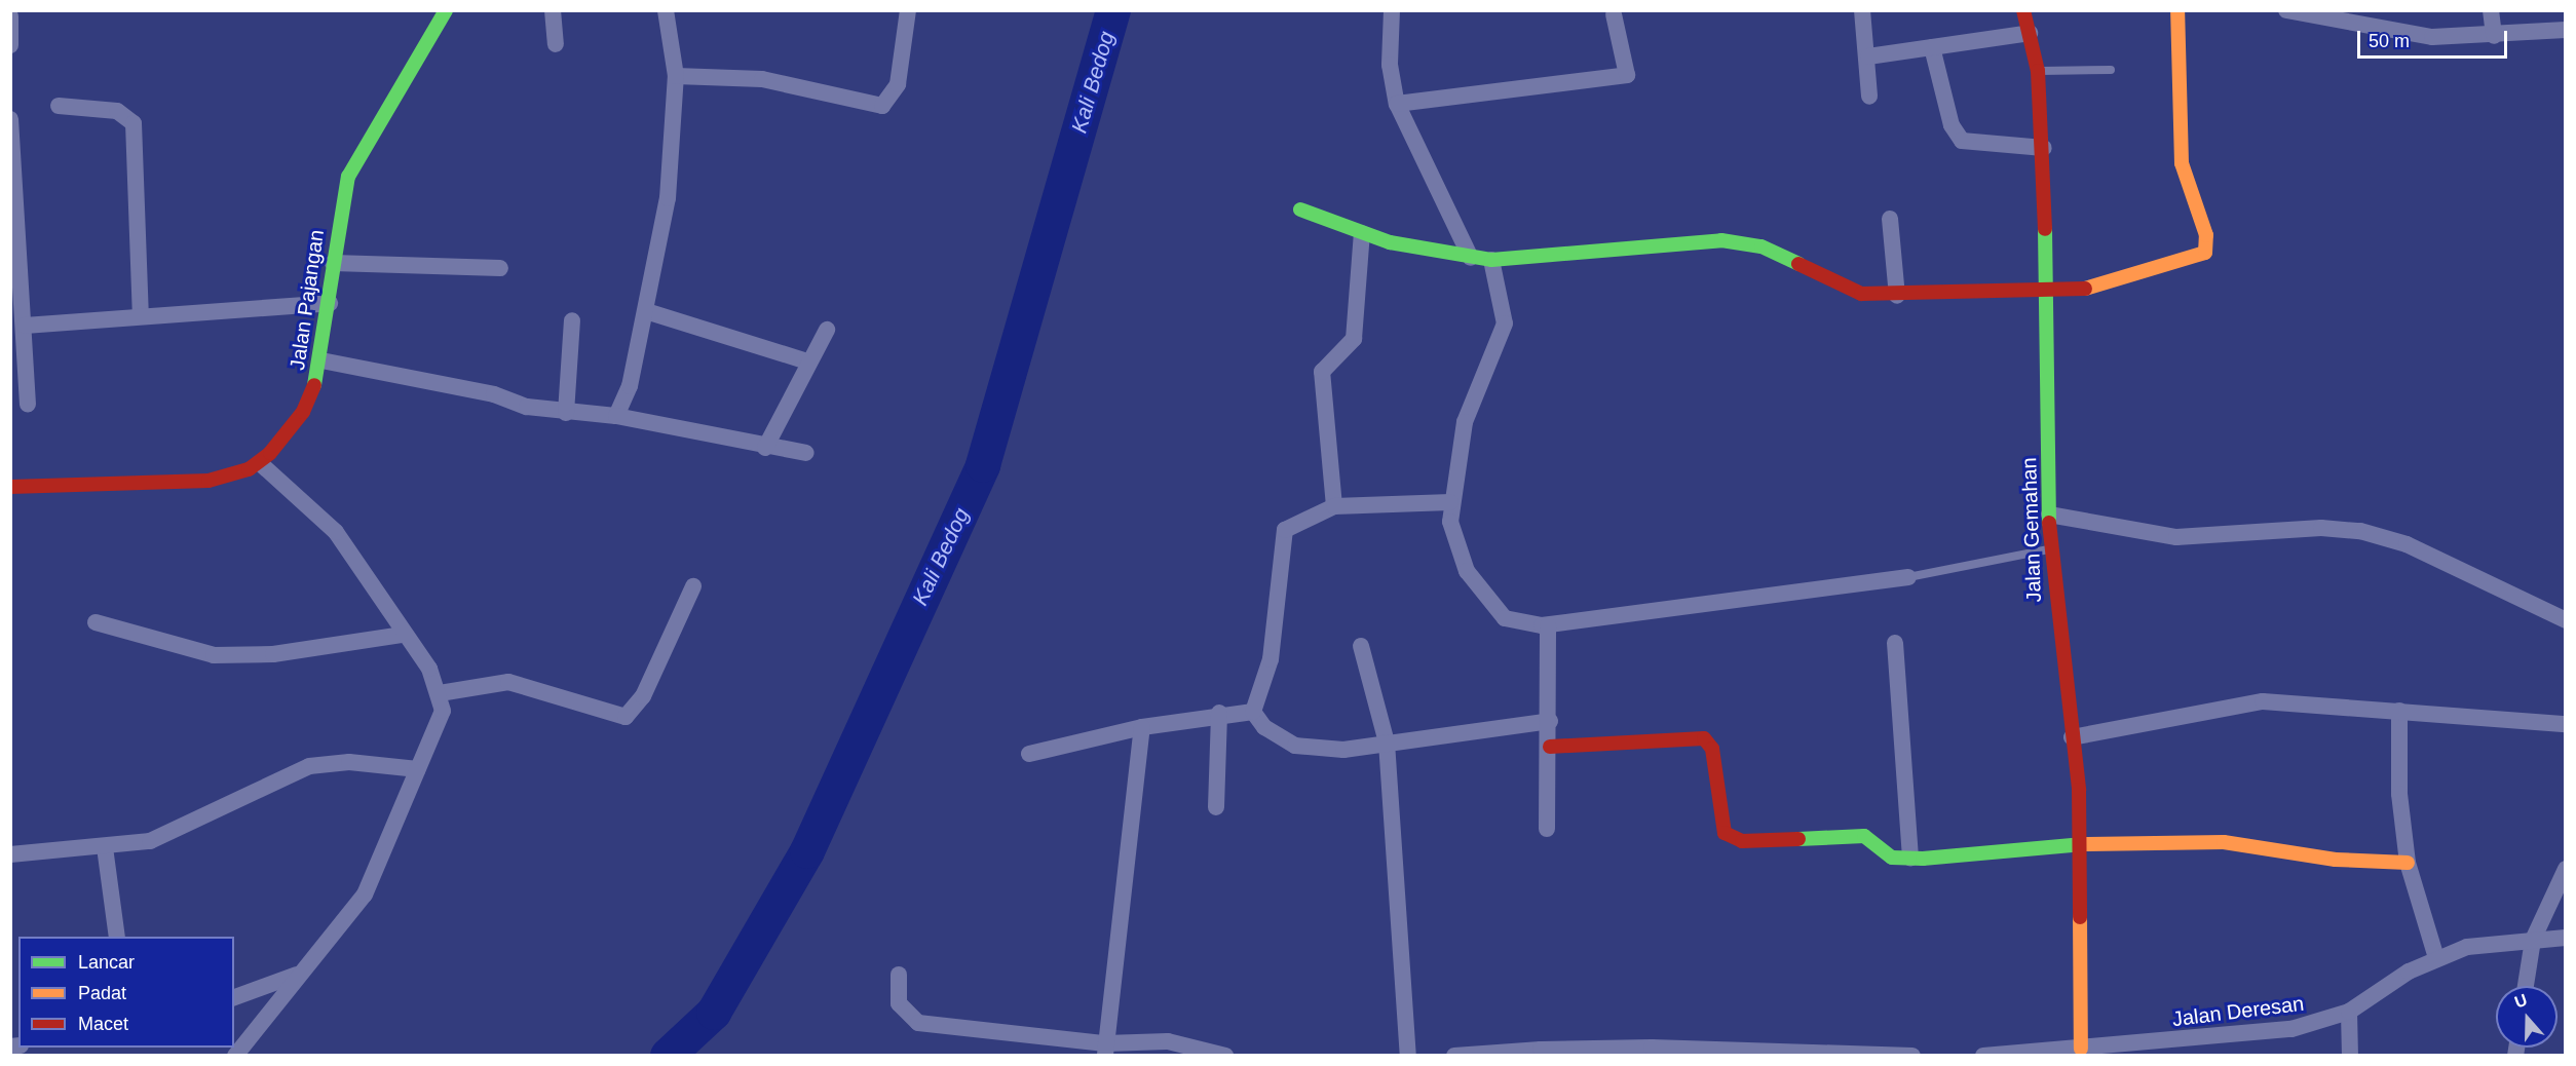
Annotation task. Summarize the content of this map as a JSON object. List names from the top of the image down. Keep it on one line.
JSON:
{"streets":{"street":["Jalan Pajangan","Jalan Gemahan","Jalan Deresan"]},"crossings":[["Jalan Gemahan","Jalan Deresan"]],"water":["Kali Bedog"],"legend":["Lancar","Padat","Macet"],"scale_bar":"50 m","north":"top"}
